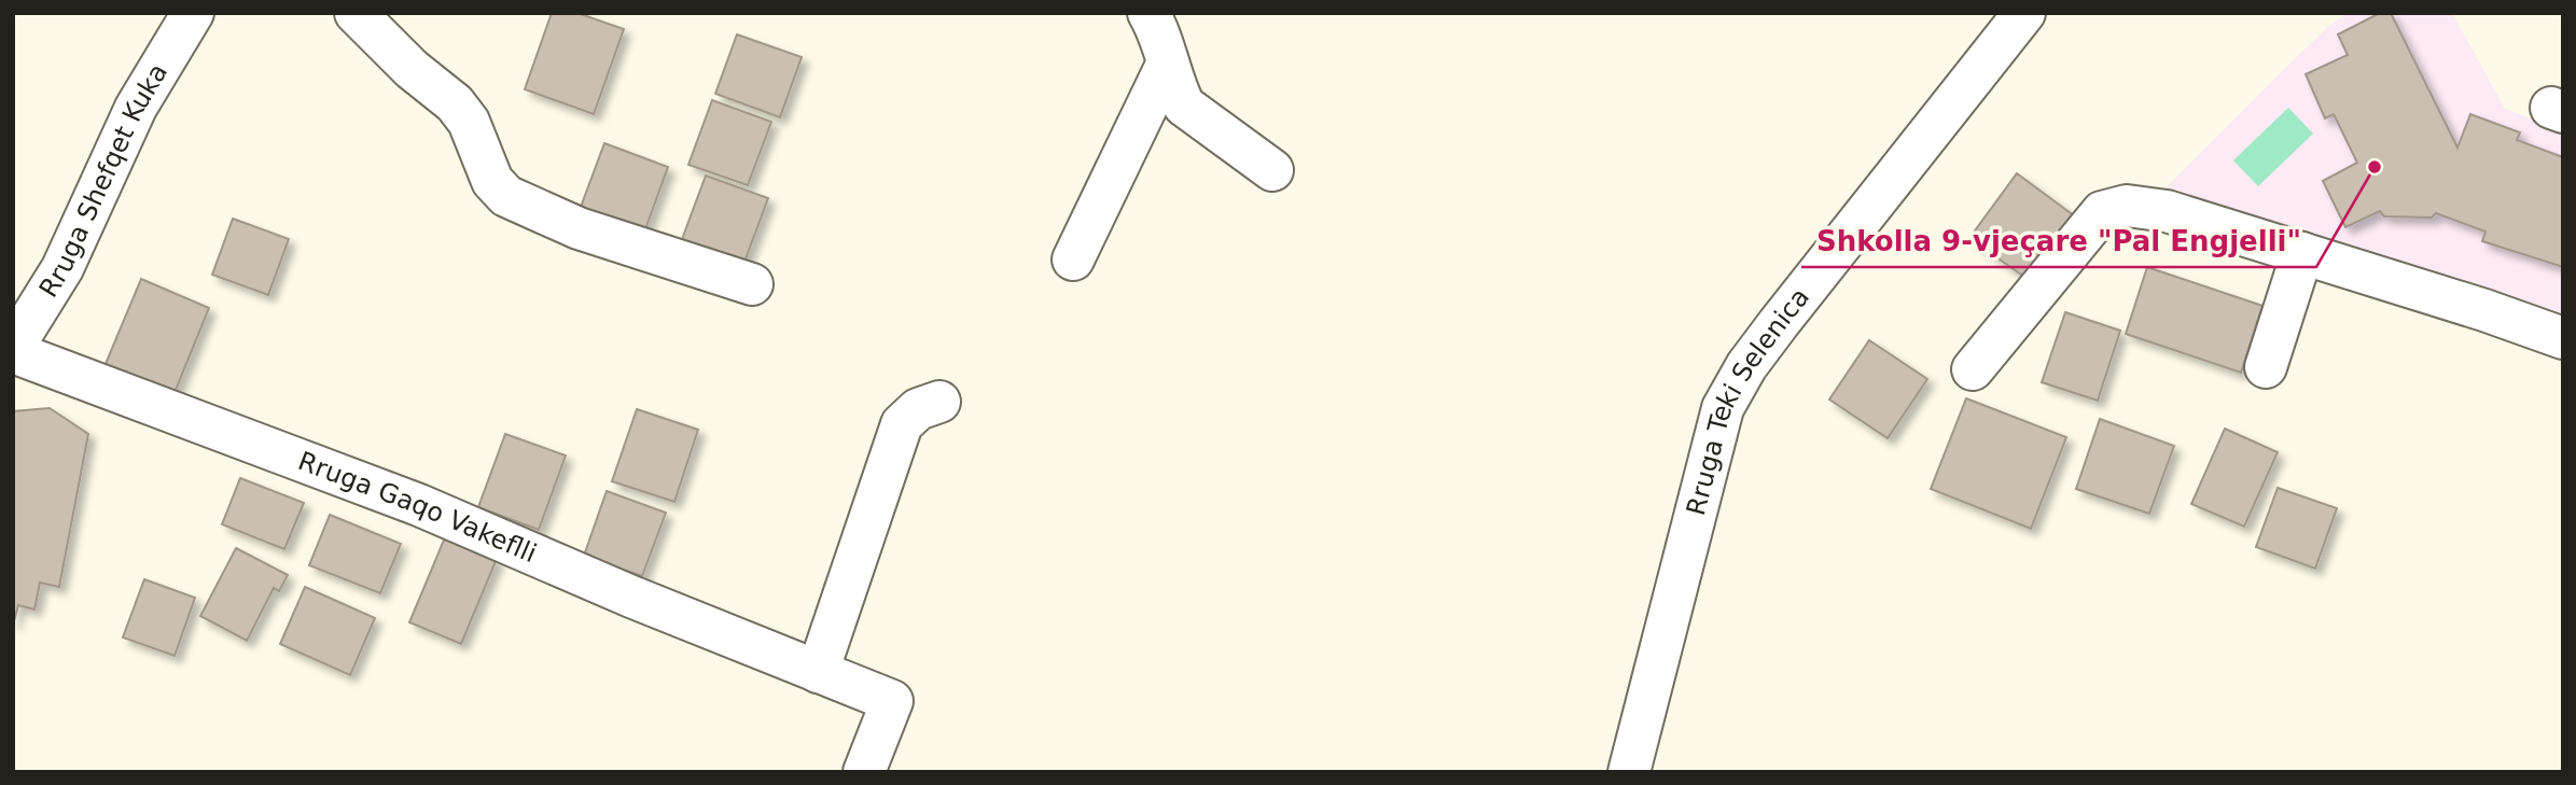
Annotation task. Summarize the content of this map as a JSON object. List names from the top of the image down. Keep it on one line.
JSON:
{"streets":{"street":["Rruga Shefqet Kuka","Rruga Teki Selenica","Rruga Gaqo Vakeflli"]},"crossings":[["Rruga Shefqet Kuka","Rruga Gaqo Vakeflli"]],"places":["Shkolla 9-vjeçare \"Pal Engjelli\""]}
